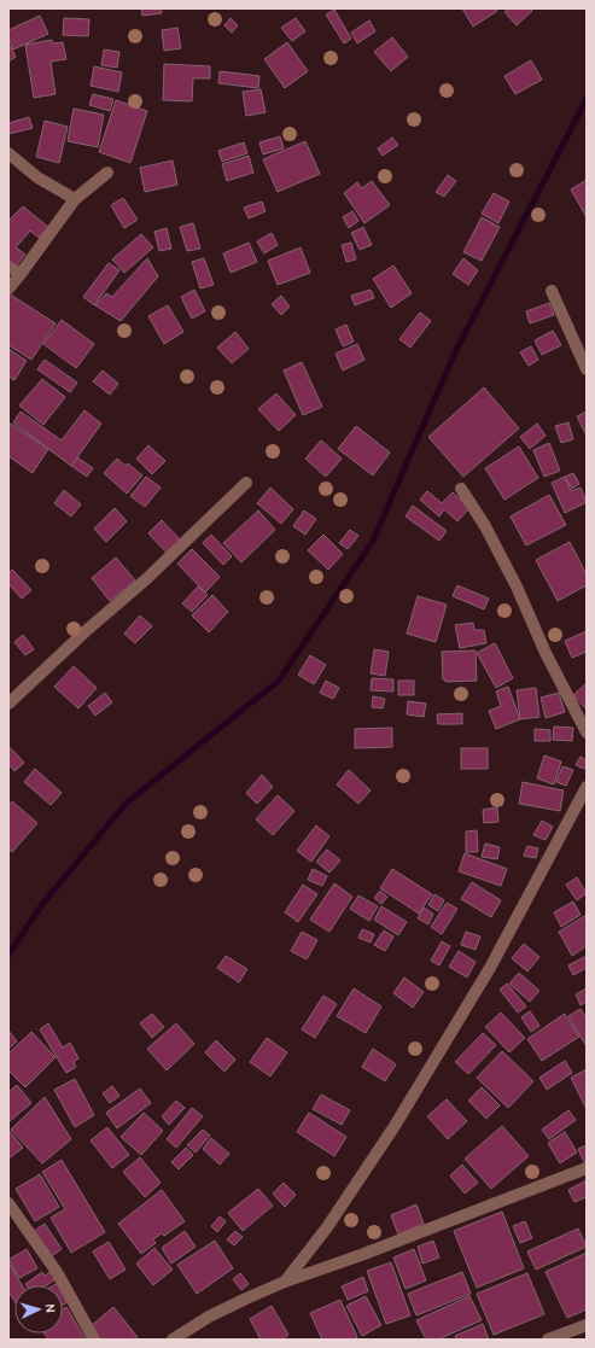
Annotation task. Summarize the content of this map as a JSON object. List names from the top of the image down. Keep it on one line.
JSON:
{"north":"right"}
